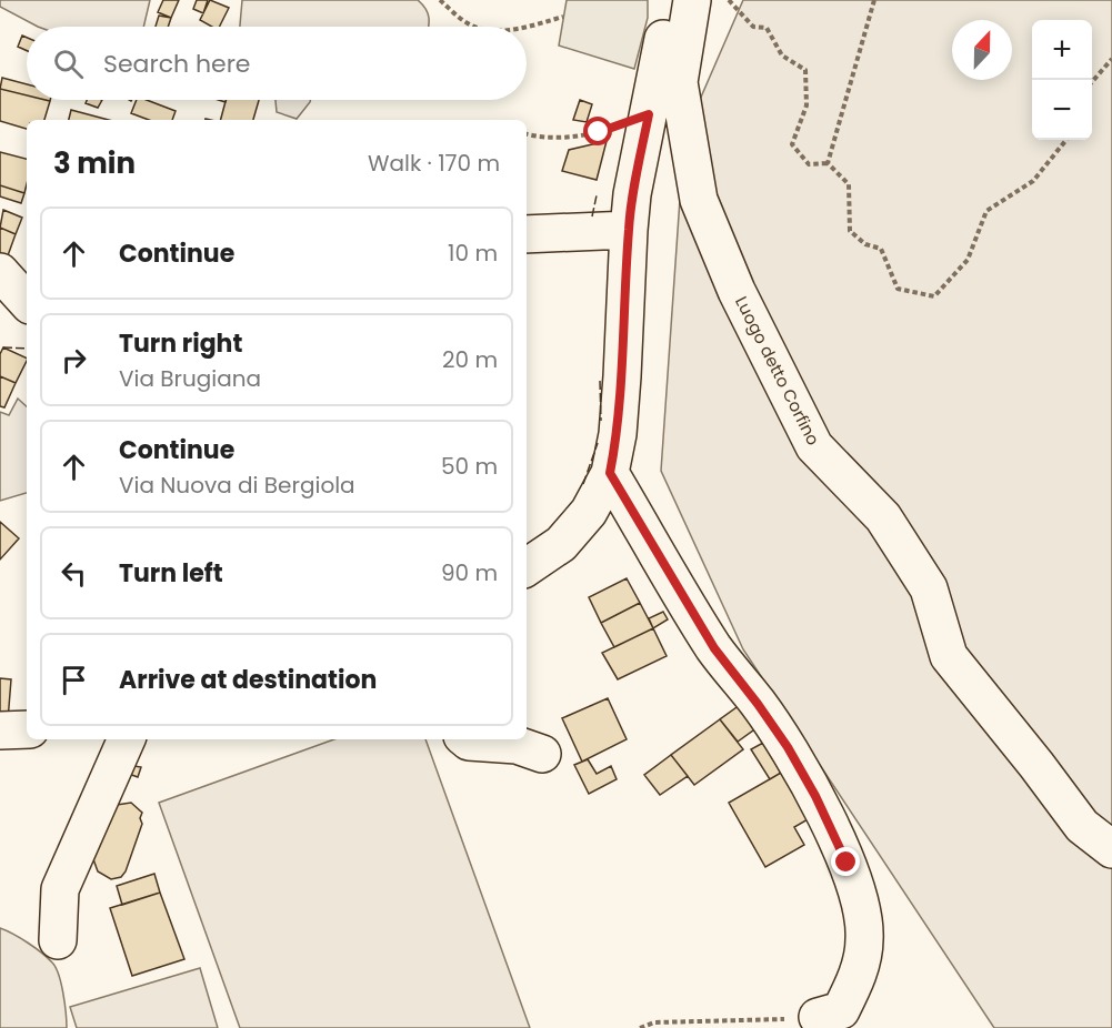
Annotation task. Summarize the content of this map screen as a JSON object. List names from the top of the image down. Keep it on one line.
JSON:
{"streets":{"street":["Luogo detto Corfino"]},"north":"top","page":{"map_buttons":["+","−"],"search":"Search here","heading":["3 min","Walk · 170 m"],"list":[["Continue","10 m"],["Turn right","Via Brugiana","20 m"],["Continue","Via Nuova di Bergiola","50 m"],["Turn left","90 m"],"Arrive at destination"]}}
